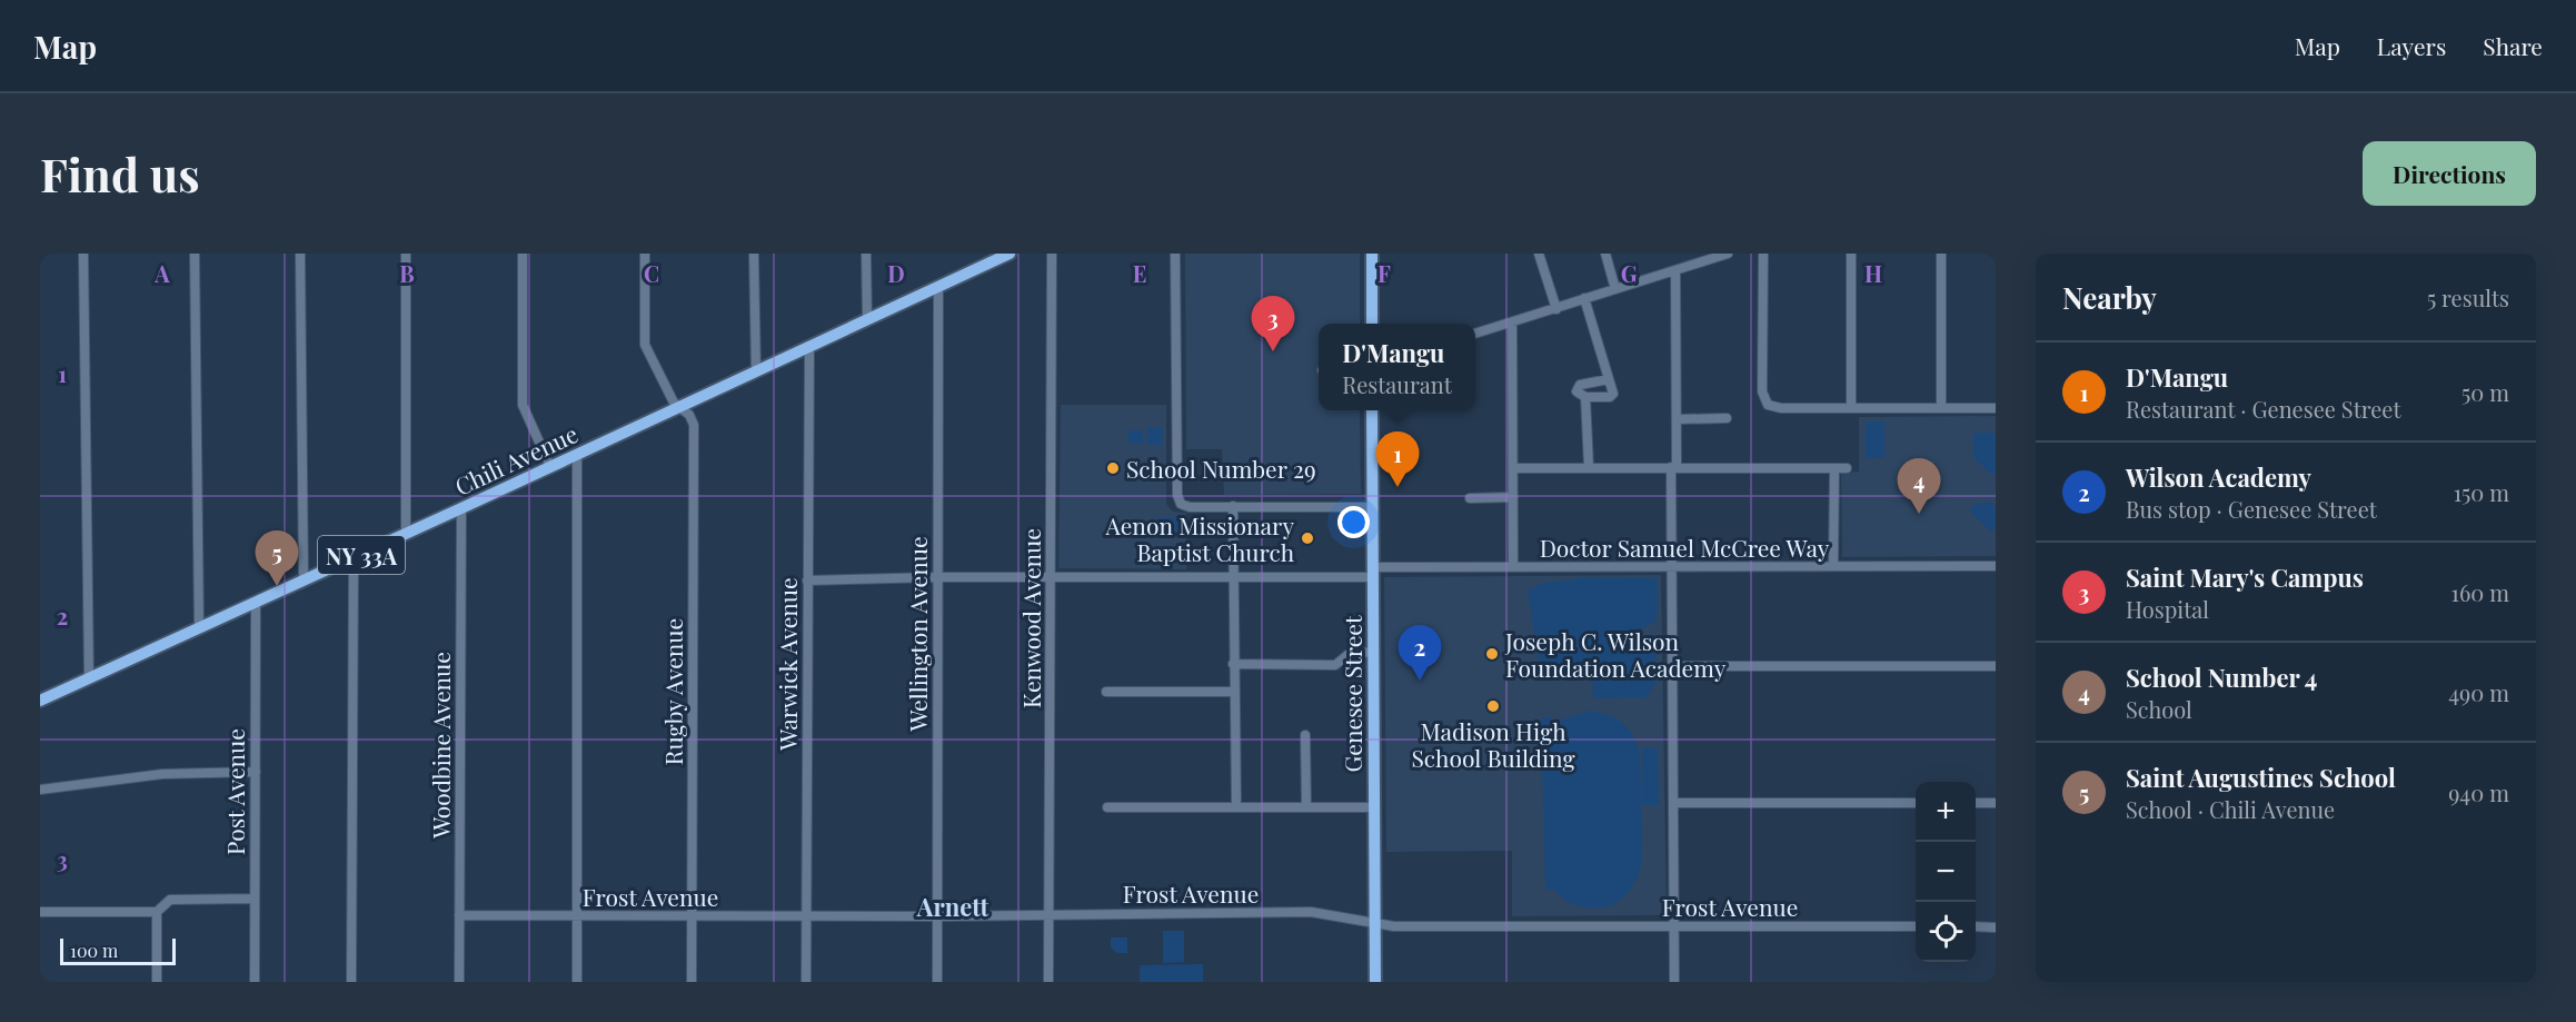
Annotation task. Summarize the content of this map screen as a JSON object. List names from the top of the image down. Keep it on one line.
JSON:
{"streets":{"main road":["Chili Avenue","NY 33A","Genesee Street"],"street":["Doctor Samuel McCree Way","Kenwood Avenue","Wellington Avenue","Warwick Avenue","Rugby Avenue","Woodbine Avenue","Post Avenue","Frost Avenue"]},"crossings":[["Chili Avenue","Wellington Avenue"],["Chili Avenue","Warwick Avenue"],["Chili Avenue","Rugby Avenue"],["Chili Avenue","Woodbine Avenue"],["Chili Avenue","Post Avenue"],["Doctor Samuel McCree Way","Kenwood Avenue"],["Doctor Samuel McCree Way","Wellington Avenue"],["Doctor Samuel McCree Way","Warwick Avenue"],["Doctor Samuel McCree Way","Genesee Street"],["Kenwood Avenue","Frost Avenue"],["Wellington Avenue","Frost Avenue"],["Warwick Avenue","Frost Avenue"],["Rugby Avenue","Frost Avenue"],["Genesee Street","Frost Avenue"],["Woodbine Avenue","Frost Avenue"]],"districts":["Arnett"],"places":["School Number 29","Aenon Missionary Baptist Church","Joseph C. Wilson Foundation Academy","Madison High School Building"],"scale_bar":"100 m","page":{"header":"Map","nav":["Map","Layers","Share"],"buttons":"Directions","title":"Find us","heading":["Nearby","5 results"],"pins":["3","1","4","5","2"],"popup":["D'Mangu","Restaurant"],"list":[{"mark":"1","name":"D'Mangu","note":"Restaurant · Genesee Street","value":"50 m"},{"mark":"2","name":"Wilson Academy","note":"Bus stop · Genesee Street","value":"150 m"},{"mark":"3","name":"Saint Mary's Campus","note":"Hospital","value":"160 m"},{"mark":"4","name":"School Number 4","note":"School","value":"490 m"},{"mark":"5","name":"Saint Augustines School","note":"School · Chili Avenue","value":"940 m"}],"map_buttons":["+","−"],"scale":"100 m"},"grid":{"columns":["A","B","C","D","E","F","G","H"],"rows":["1","2","3"]}}
